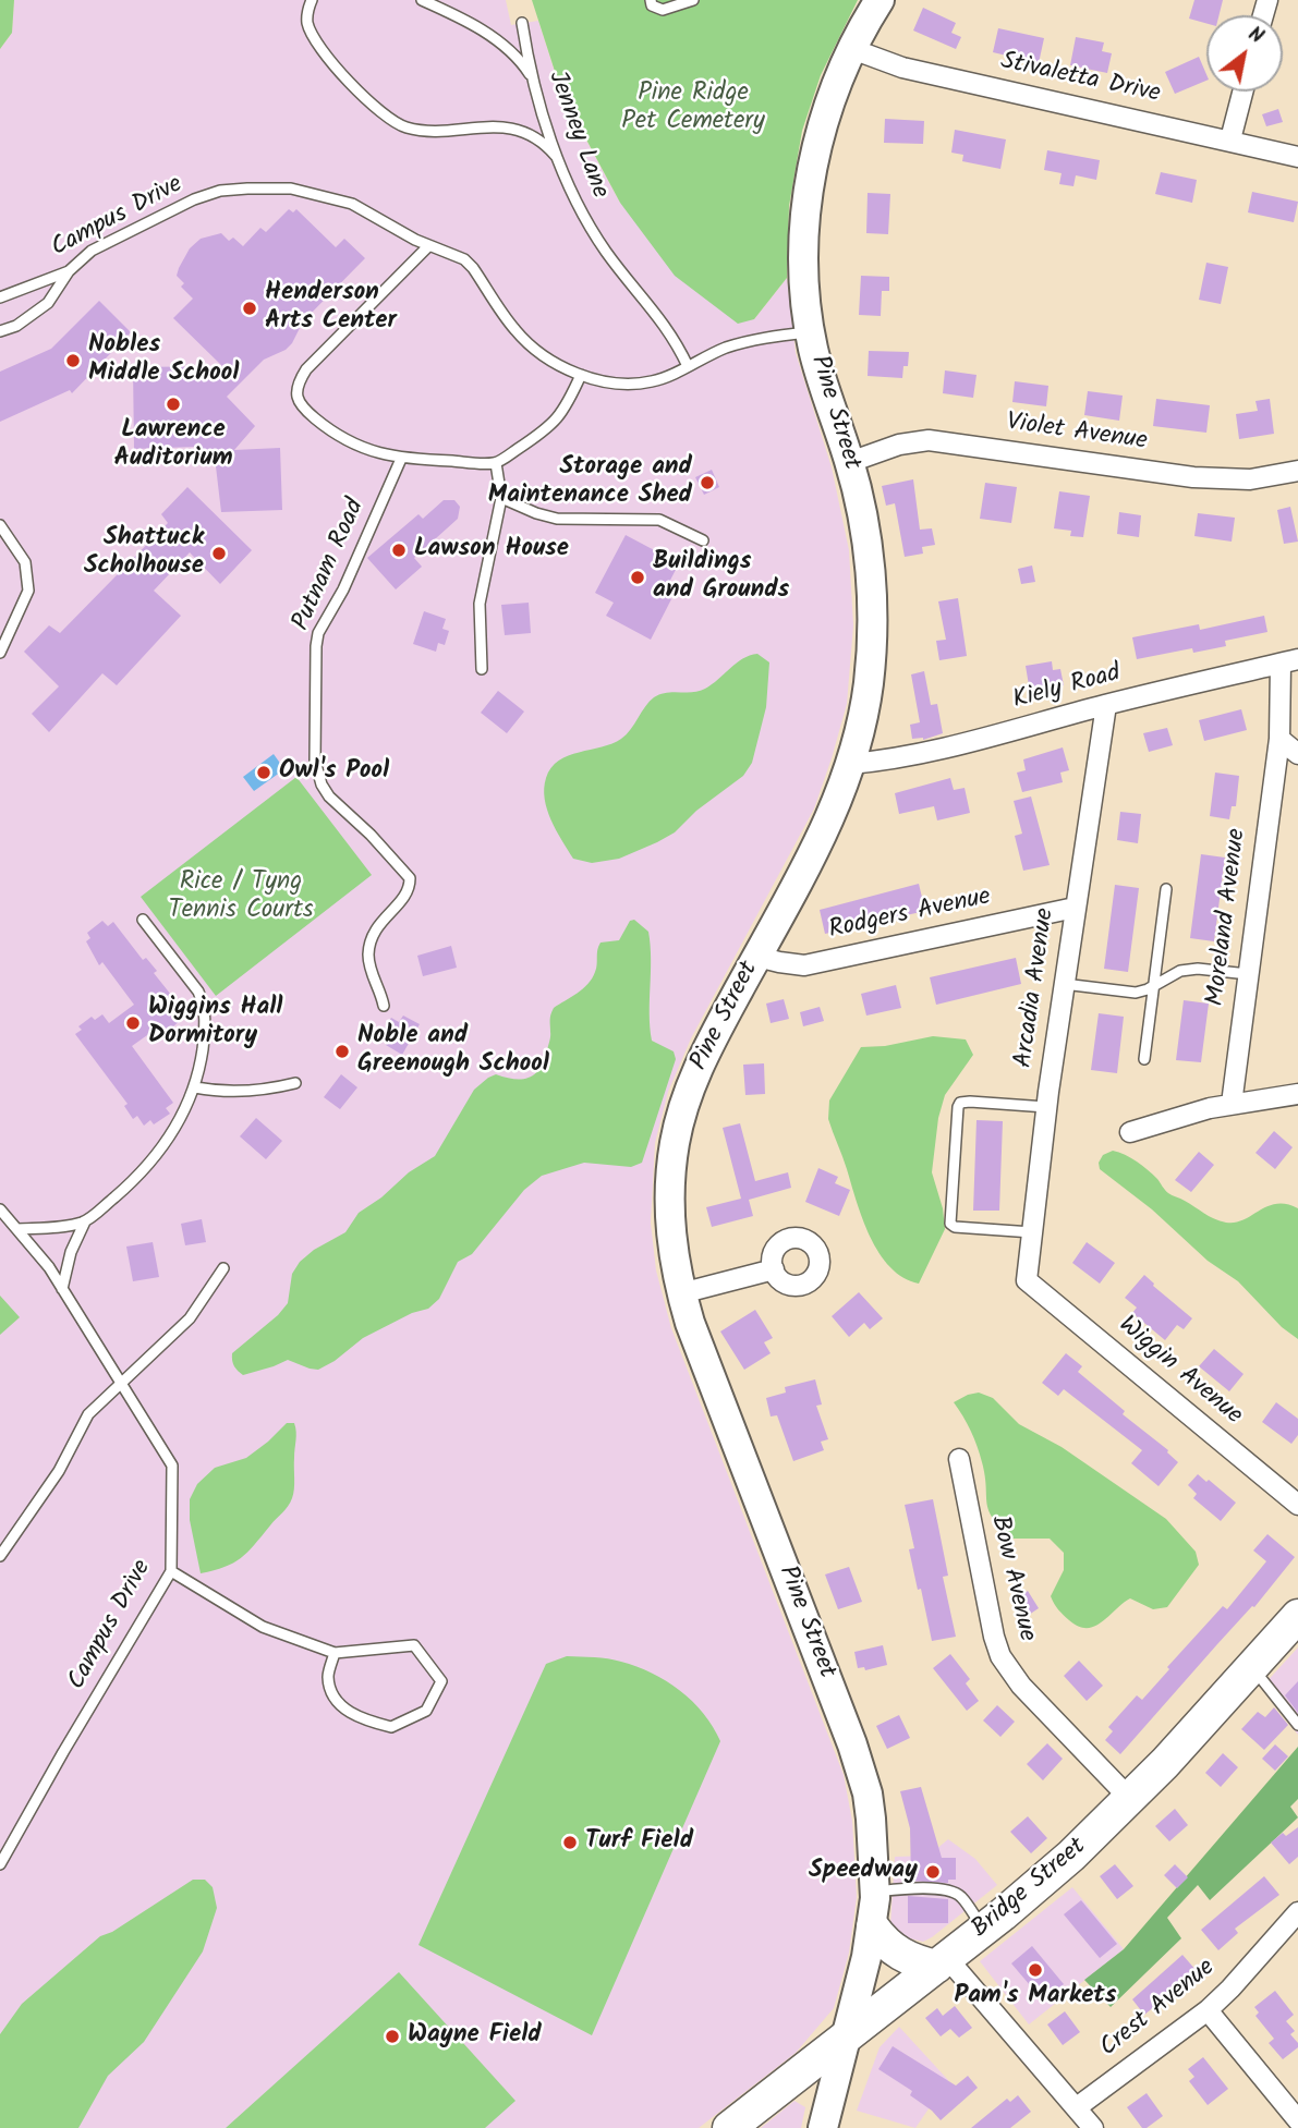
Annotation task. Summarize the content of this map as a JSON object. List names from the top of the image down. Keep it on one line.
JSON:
{"streets":{"main road":["Bridge Street"],"street":["Stivaletta Drive","Pine Street","Violet Avenue","Kiely Road","Rodgers Avenue","Moreland Avenue","Arcadia Avenue","Wiggin Avenue","Bow Avenue","Crest Avenue"],"lane":["Jenney Lane","Campus Drive","Putnam Road"]},"crossings":[["Stivaletta Drive","Pine Street"],["Jenney Lane","Campus Drive"],["Campus Drive","Pine Street"],["Pine Street","Violet Avenue"],["Pine Street","Kiely Road"],["Pine Street","Rodgers Avenue"],["Pine Street","Bridge Street"],["Kiely Road","Moreland Avenue"],["Kiely Road","Arcadia Avenue"],["Rodgers Avenue","Arcadia Avenue"],["Arcadia Avenue","Wiggin Avenue"],["Bow Avenue","Bridge Street"]],"parks":["Pine Ridge Pet Cemetery","Rice / Tyng Tennis Courts"],"places":["Henderson Arts Center","Nobles Middle School","Lawrence Auditorium","Storage and Maintenance Shed","Lawson House","Shattuck Scholhouse","Buildings and Grounds","Owl's Pool","Wiggins Hall Dormitory","Noble and Greenough School","Turf Field","Speedway","Pam's Markets","Wayne Field"],"north":"top right"}
